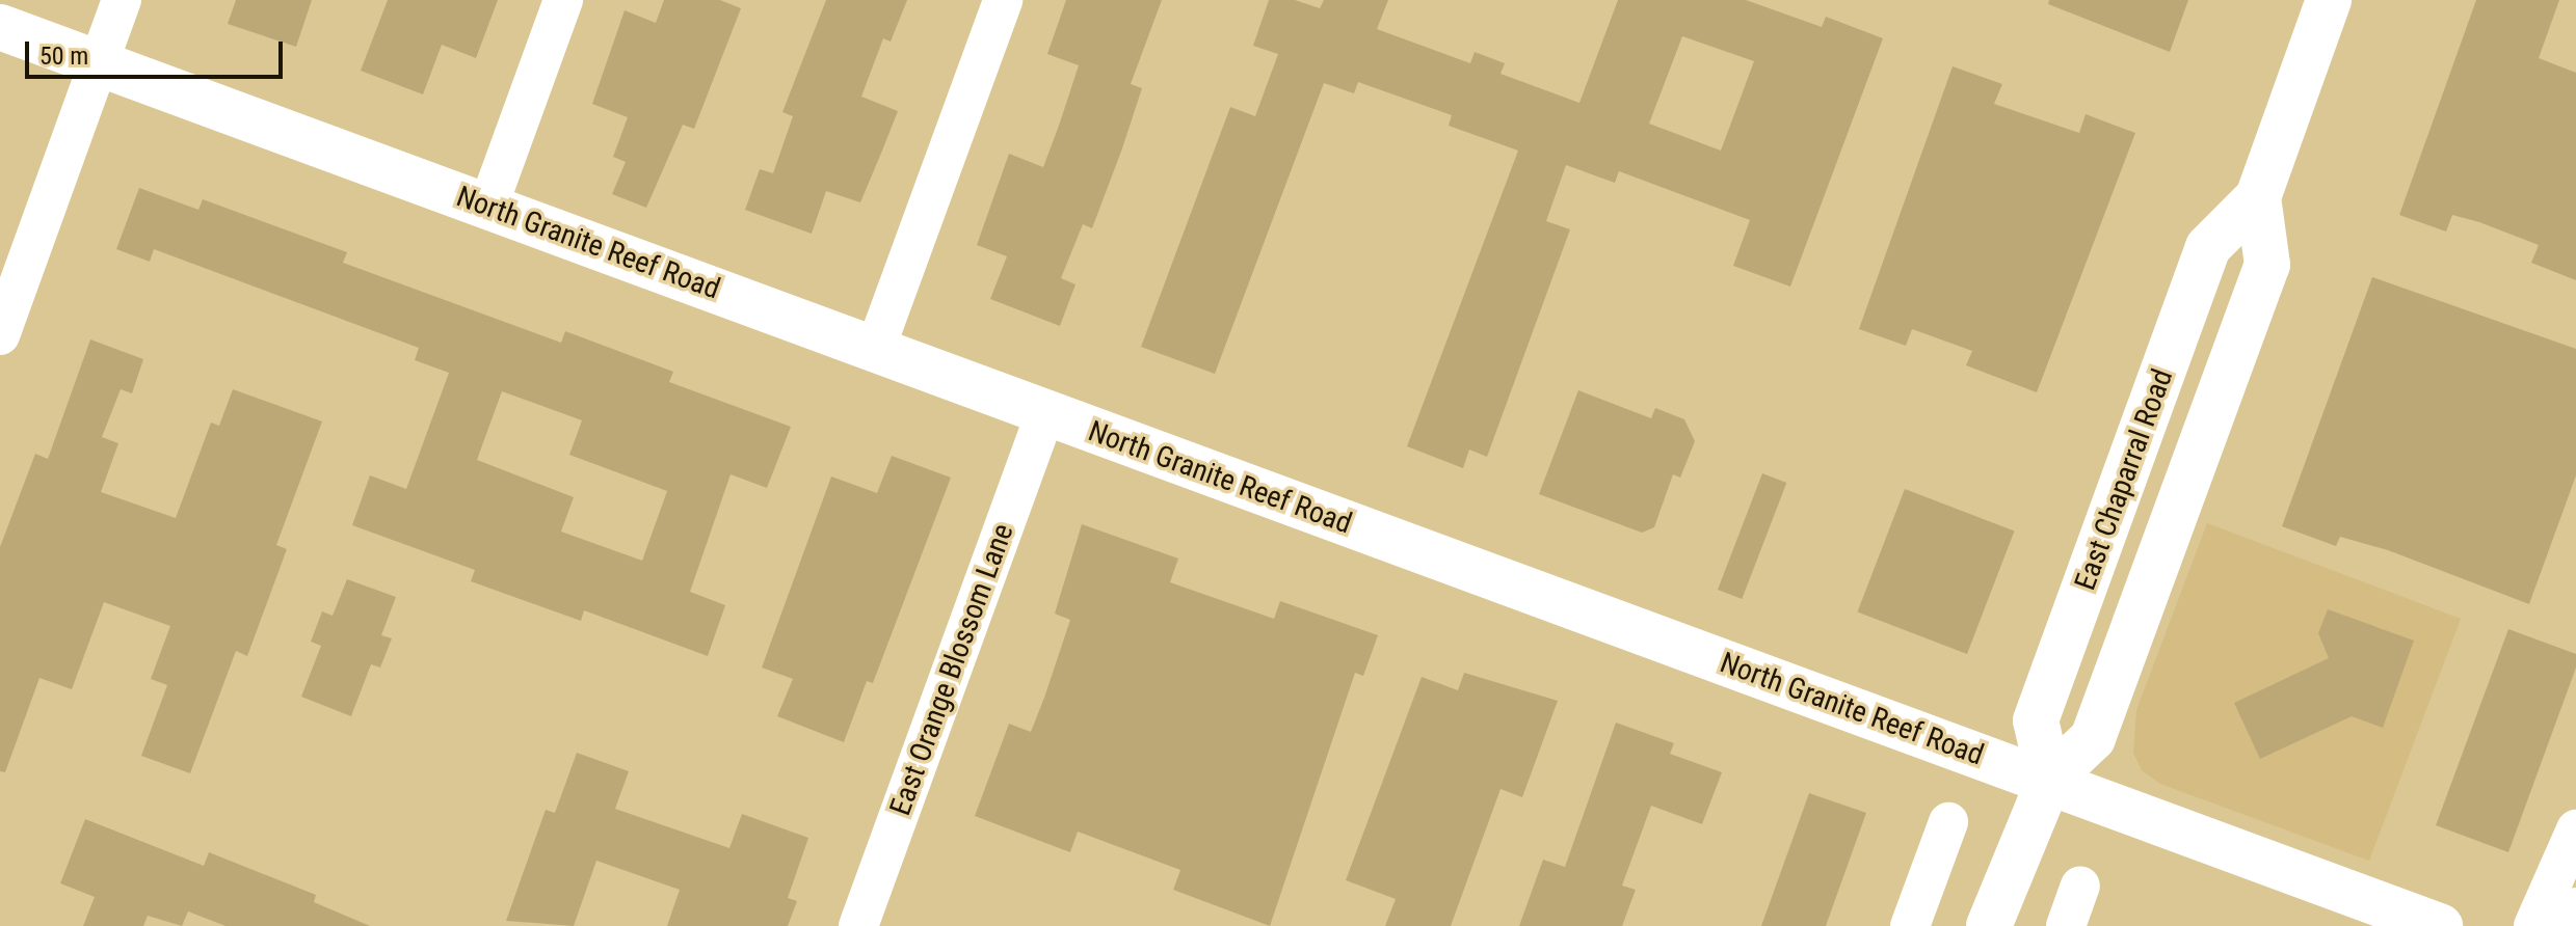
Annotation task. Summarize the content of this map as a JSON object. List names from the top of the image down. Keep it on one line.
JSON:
{"streets":{"street":["North Granite Reef Road","East Chaparral Road","East Orange Blossom Lane"]},"crossings":[["North Granite Reef Road","East Chaparral Road"],["North Granite Reef Road","East Orange Blossom Lane"]],"scale_bar":"50 m"}
